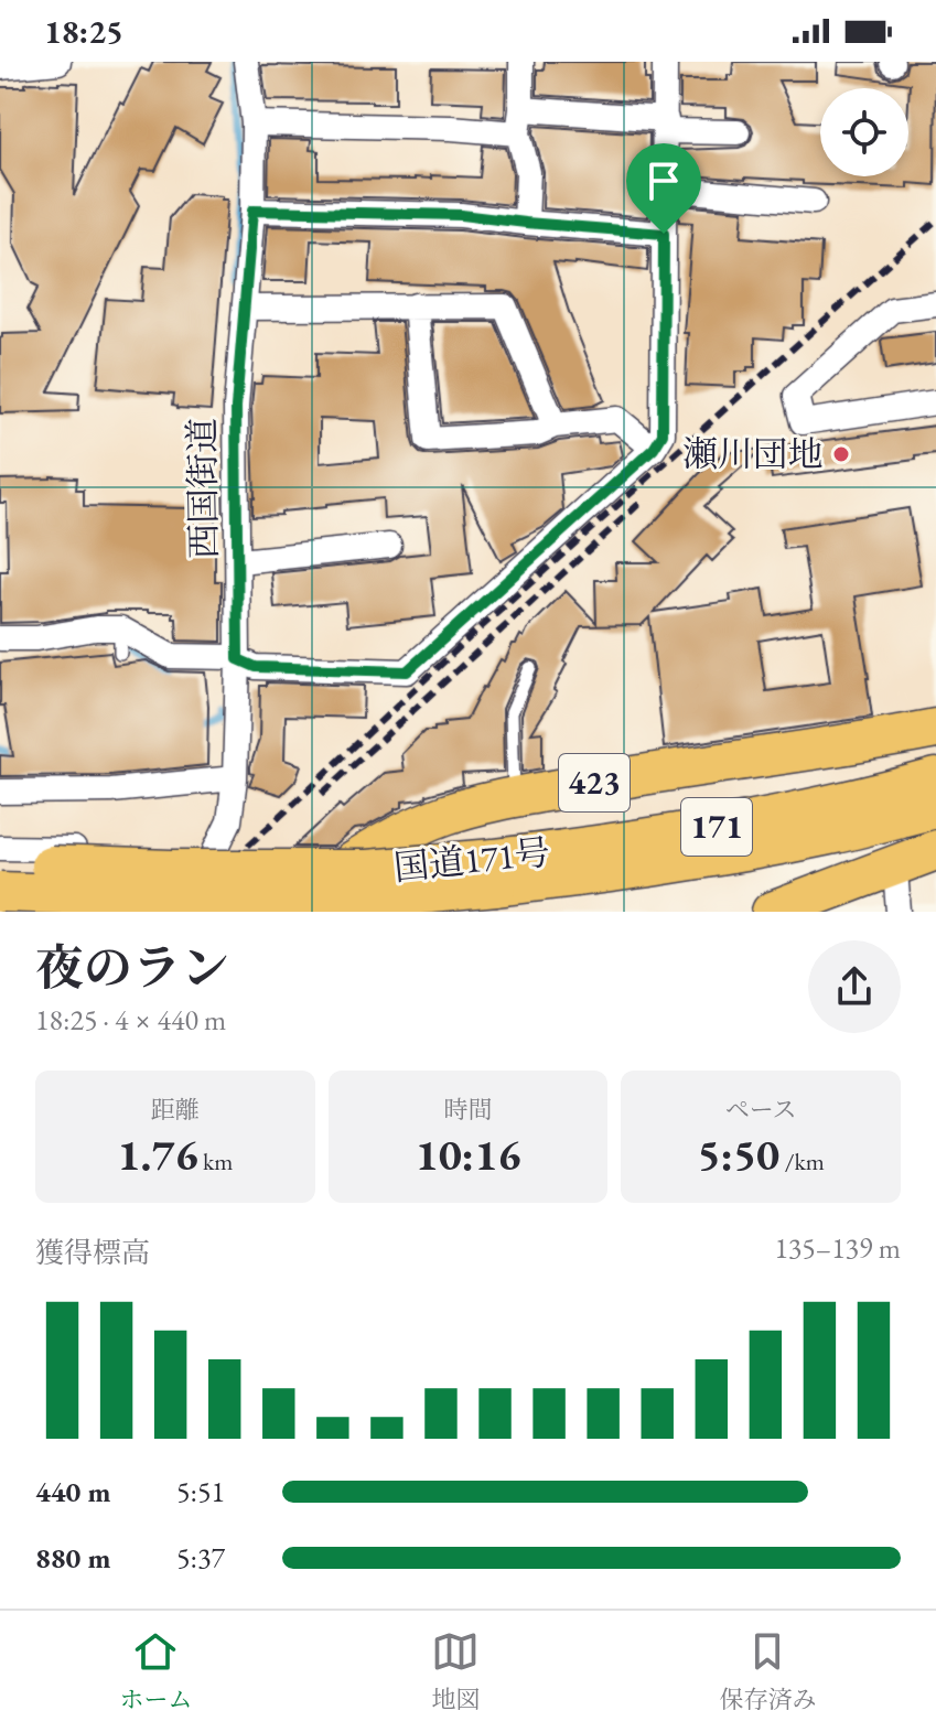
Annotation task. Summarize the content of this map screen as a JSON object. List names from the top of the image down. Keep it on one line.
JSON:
{"streets":{"highway":["423","171","国道171号"],"street":["西国街道"]},"places":["瀬川団地"],"page":{"status":"18:25","heading":["夜のラン","18:25 · 4 × 440 m"],"stats":[["距離","1.76 km"],["時間","10:16"],["ペース","5:50 /km"]],"chart":["獲得標高","135–139 m"],"list":[{"name":"440 m","note":"5:51"},{"name":"880 m","note":"5:37"}],"tabs":["ホーム","地図","保存済み"]}}
